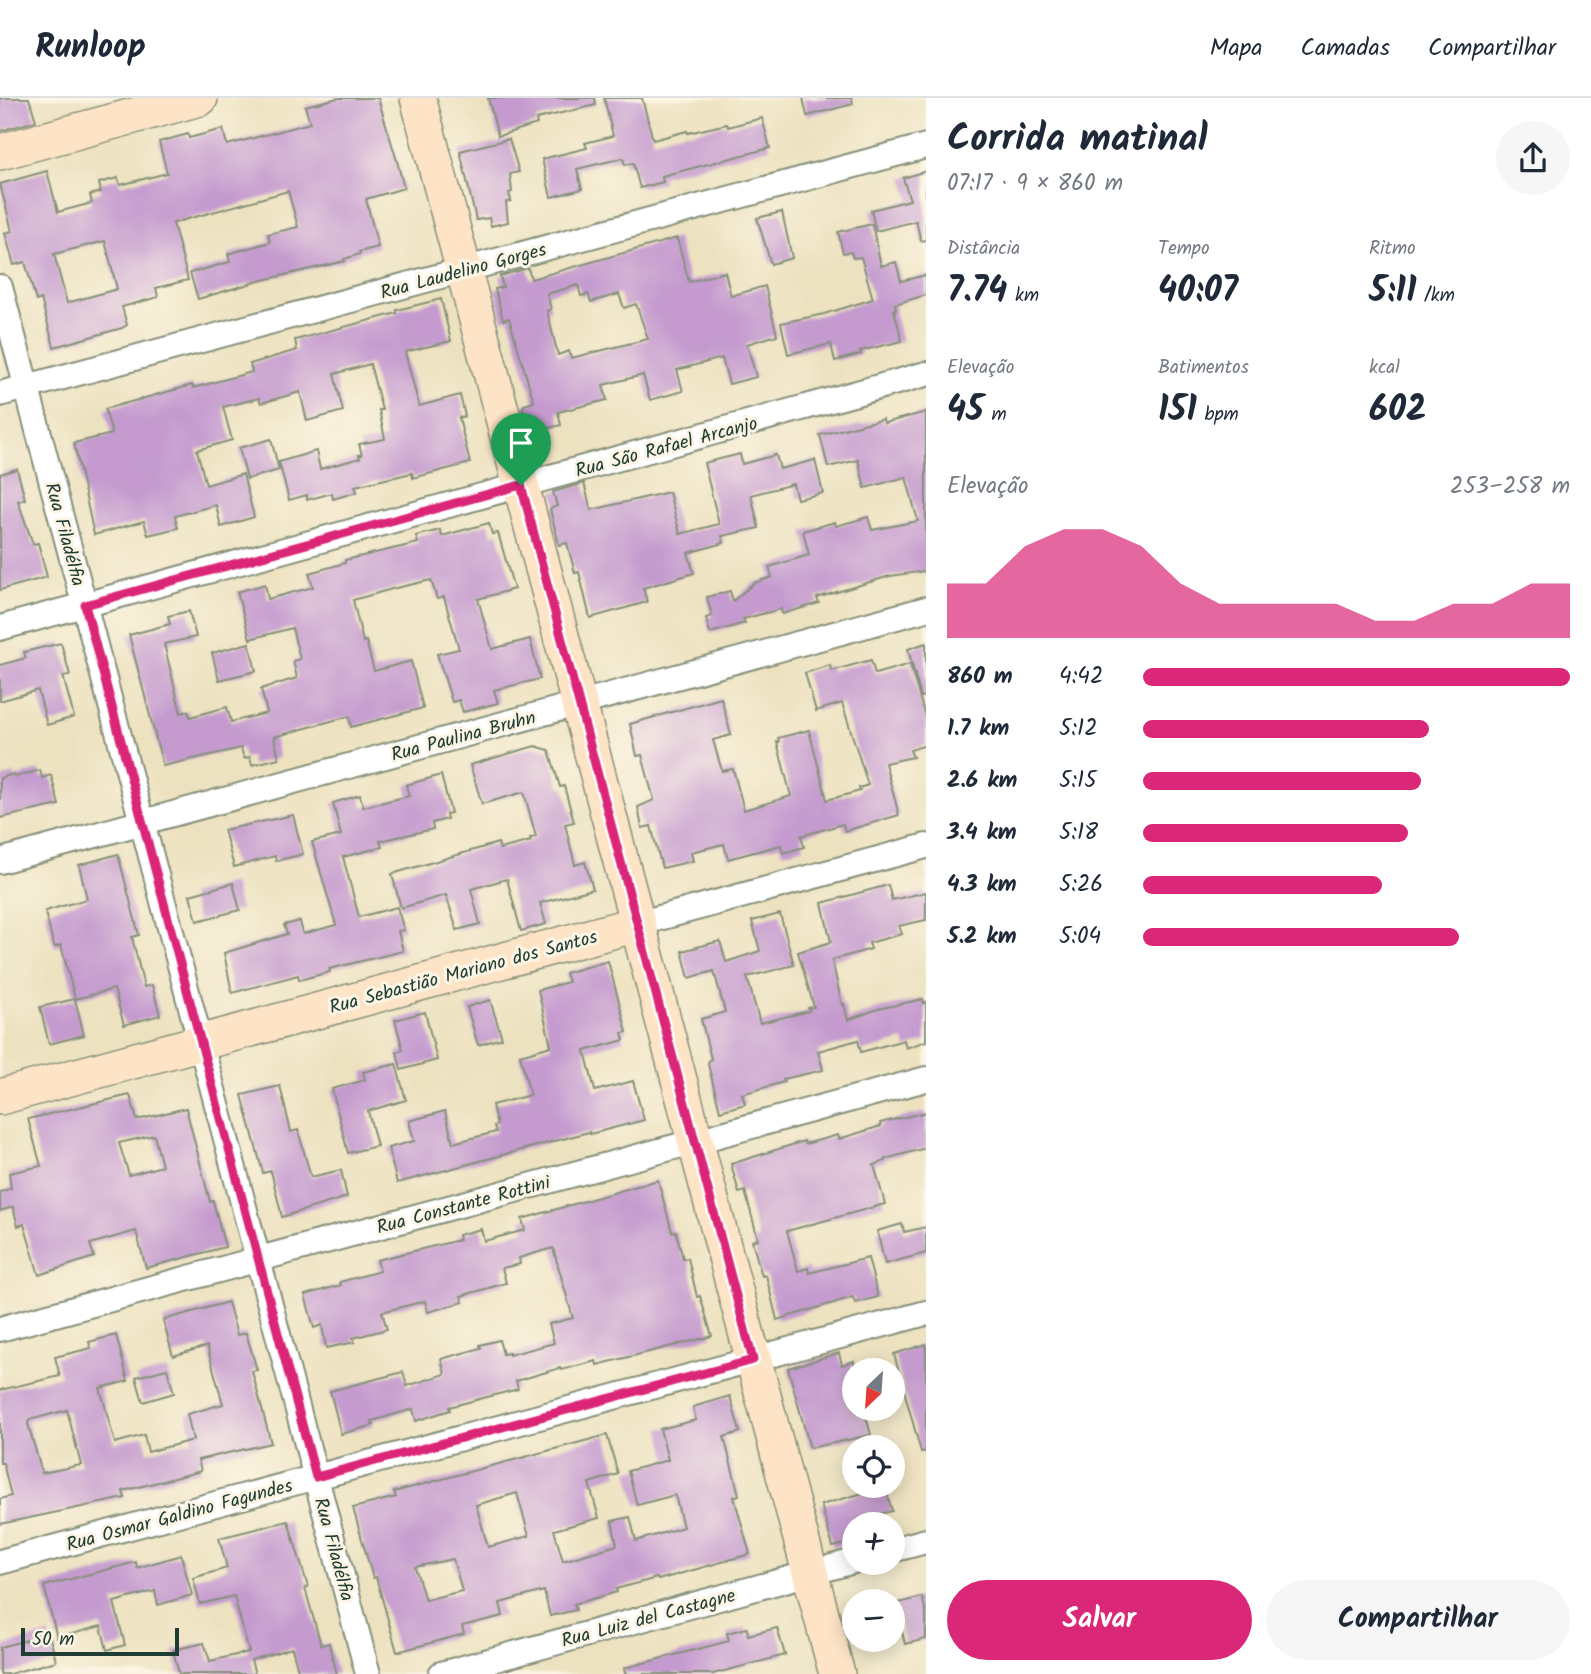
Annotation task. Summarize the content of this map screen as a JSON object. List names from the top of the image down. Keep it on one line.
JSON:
{"streets":{"street":["Rua Laudelino Gorges","Rua São Rafael Arcanjo","Rua Filadélfia","Rua Paulina Bruhn","Rua Sebastião Mariano dos Santos","Rua Constante Rottini","Rua Osmar Galdino Fagundes","Rua Luiz del Castagne"]},"crossings":[["Rua Laudelino Gorges","Rua Filadélfia"],["Rua São Rafael Arcanjo","Rua Filadélfia"],["Rua Filadélfia","Rua Paulina Bruhn"],["Rua Filadélfia","Rua Sebastião Mariano dos Santos"],["Rua Filadélfia","Rua Constante Rottini"],["Rua Filadélfia","Rua Osmar Galdino Fagundes"]],"scale_bar":"50 m","north":"bottom left","page":{"header":"Runloop","nav":["Mapa","Camadas","Compartilhar"],"heading":["Corrida matinal","07:17 · 9 × 860 m"],"stats":[["Distância","7.74 km"],["Tempo","40:07"],["Ritmo","5:11 /km"],["Elevação","45 m"],["Batimentos","151 bpm"],["kcal","602"]],"chart":["Elevação","253–258 m"],"list":[{"name":"860 m","note":"4:42"},{"name":"1.7 km","note":"5:12"},{"name":"2.6 km","note":"5:15"},{"name":"3.4 km","note":"5:18"},{"name":"4.3 km","note":"5:26"},{"name":"5.2 km","note":"5:04"}],"map_buttons":["+","−"],"buttons":["Salvar","Compartilhar"],"scale":"50 m"}}
